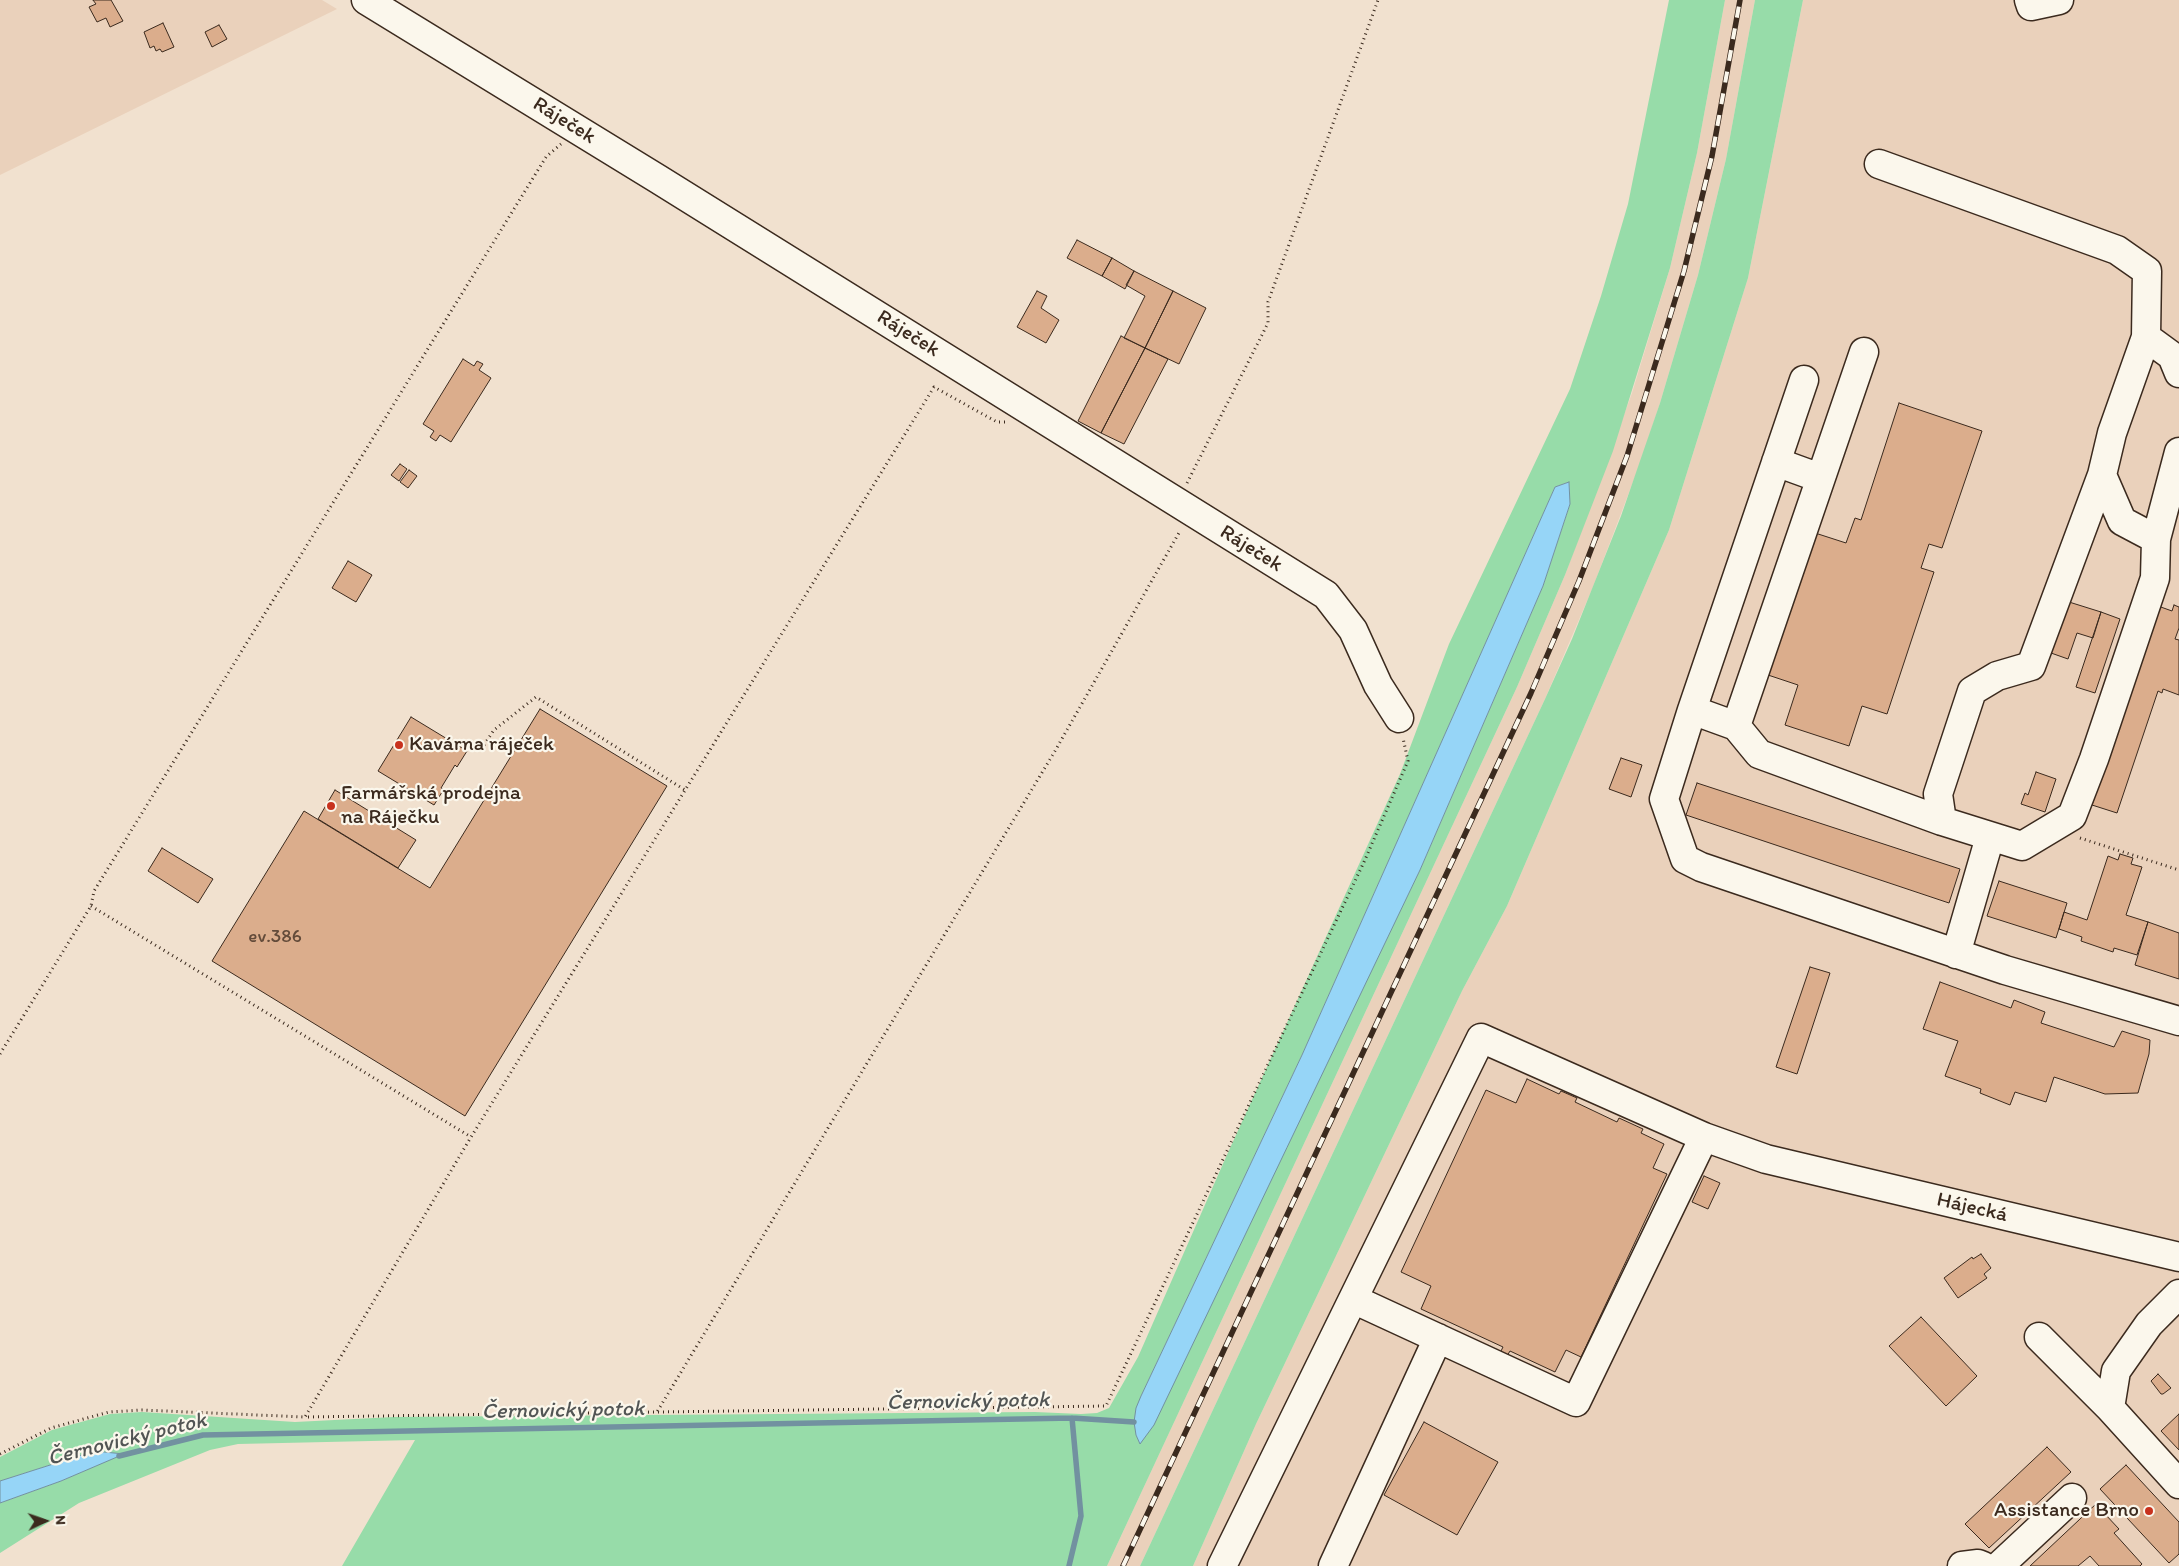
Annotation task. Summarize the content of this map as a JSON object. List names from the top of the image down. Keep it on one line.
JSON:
{"streets":{"street":["Ráječek","Hájecká"]},"water":["Černovický potok"],"places":["Kavárna ráječek","Farmářská prodejna na Ráječku","Assistance Brno"],"house_numbers":["ev.386"],"north":"right"}
